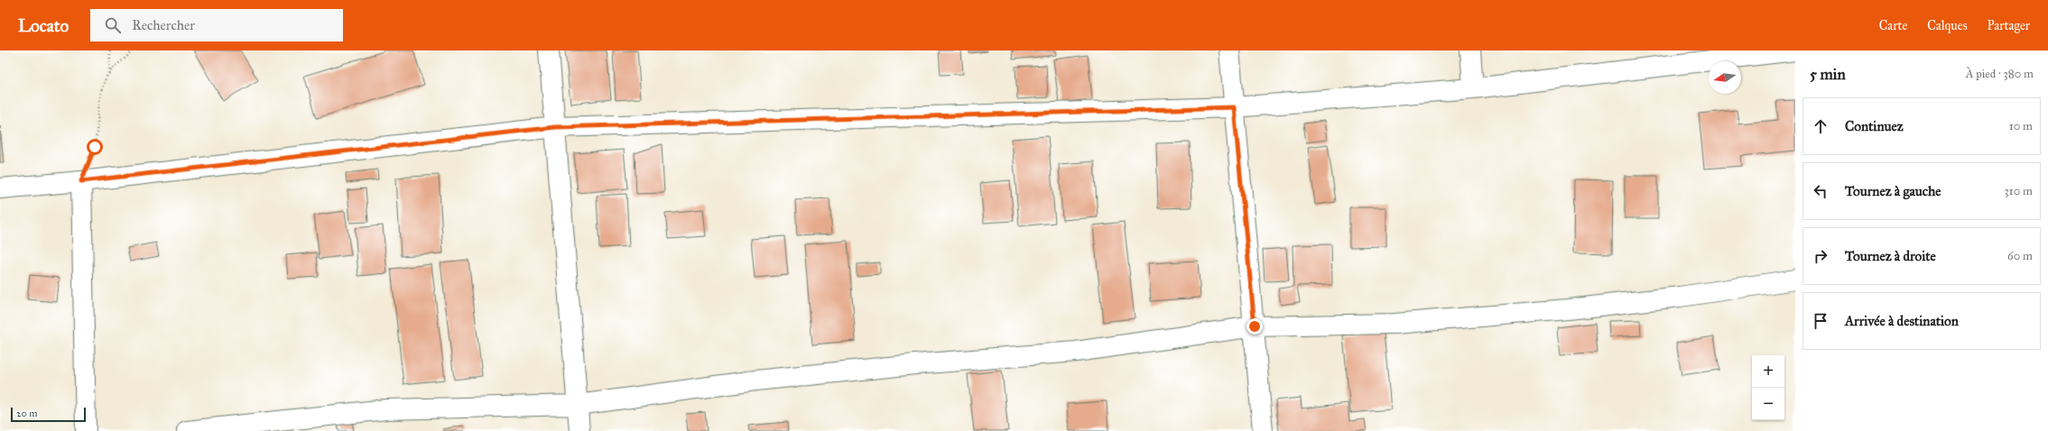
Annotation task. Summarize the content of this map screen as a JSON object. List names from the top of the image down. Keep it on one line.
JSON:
{"scale_bar":"20 m","north":"left","page":{"header":"Locato","search":"Rechercher","nav":["Carte","Calques","Partager"],"heading":["5 min","À pied · 380 m"],"list":[["Continuez","10 m"],["Tournez à gauche","310 m"],["Tournez à droite","60 m"],"Arrivée à destination"],"map_buttons":["+","−"],"scale":"20 m"}}
